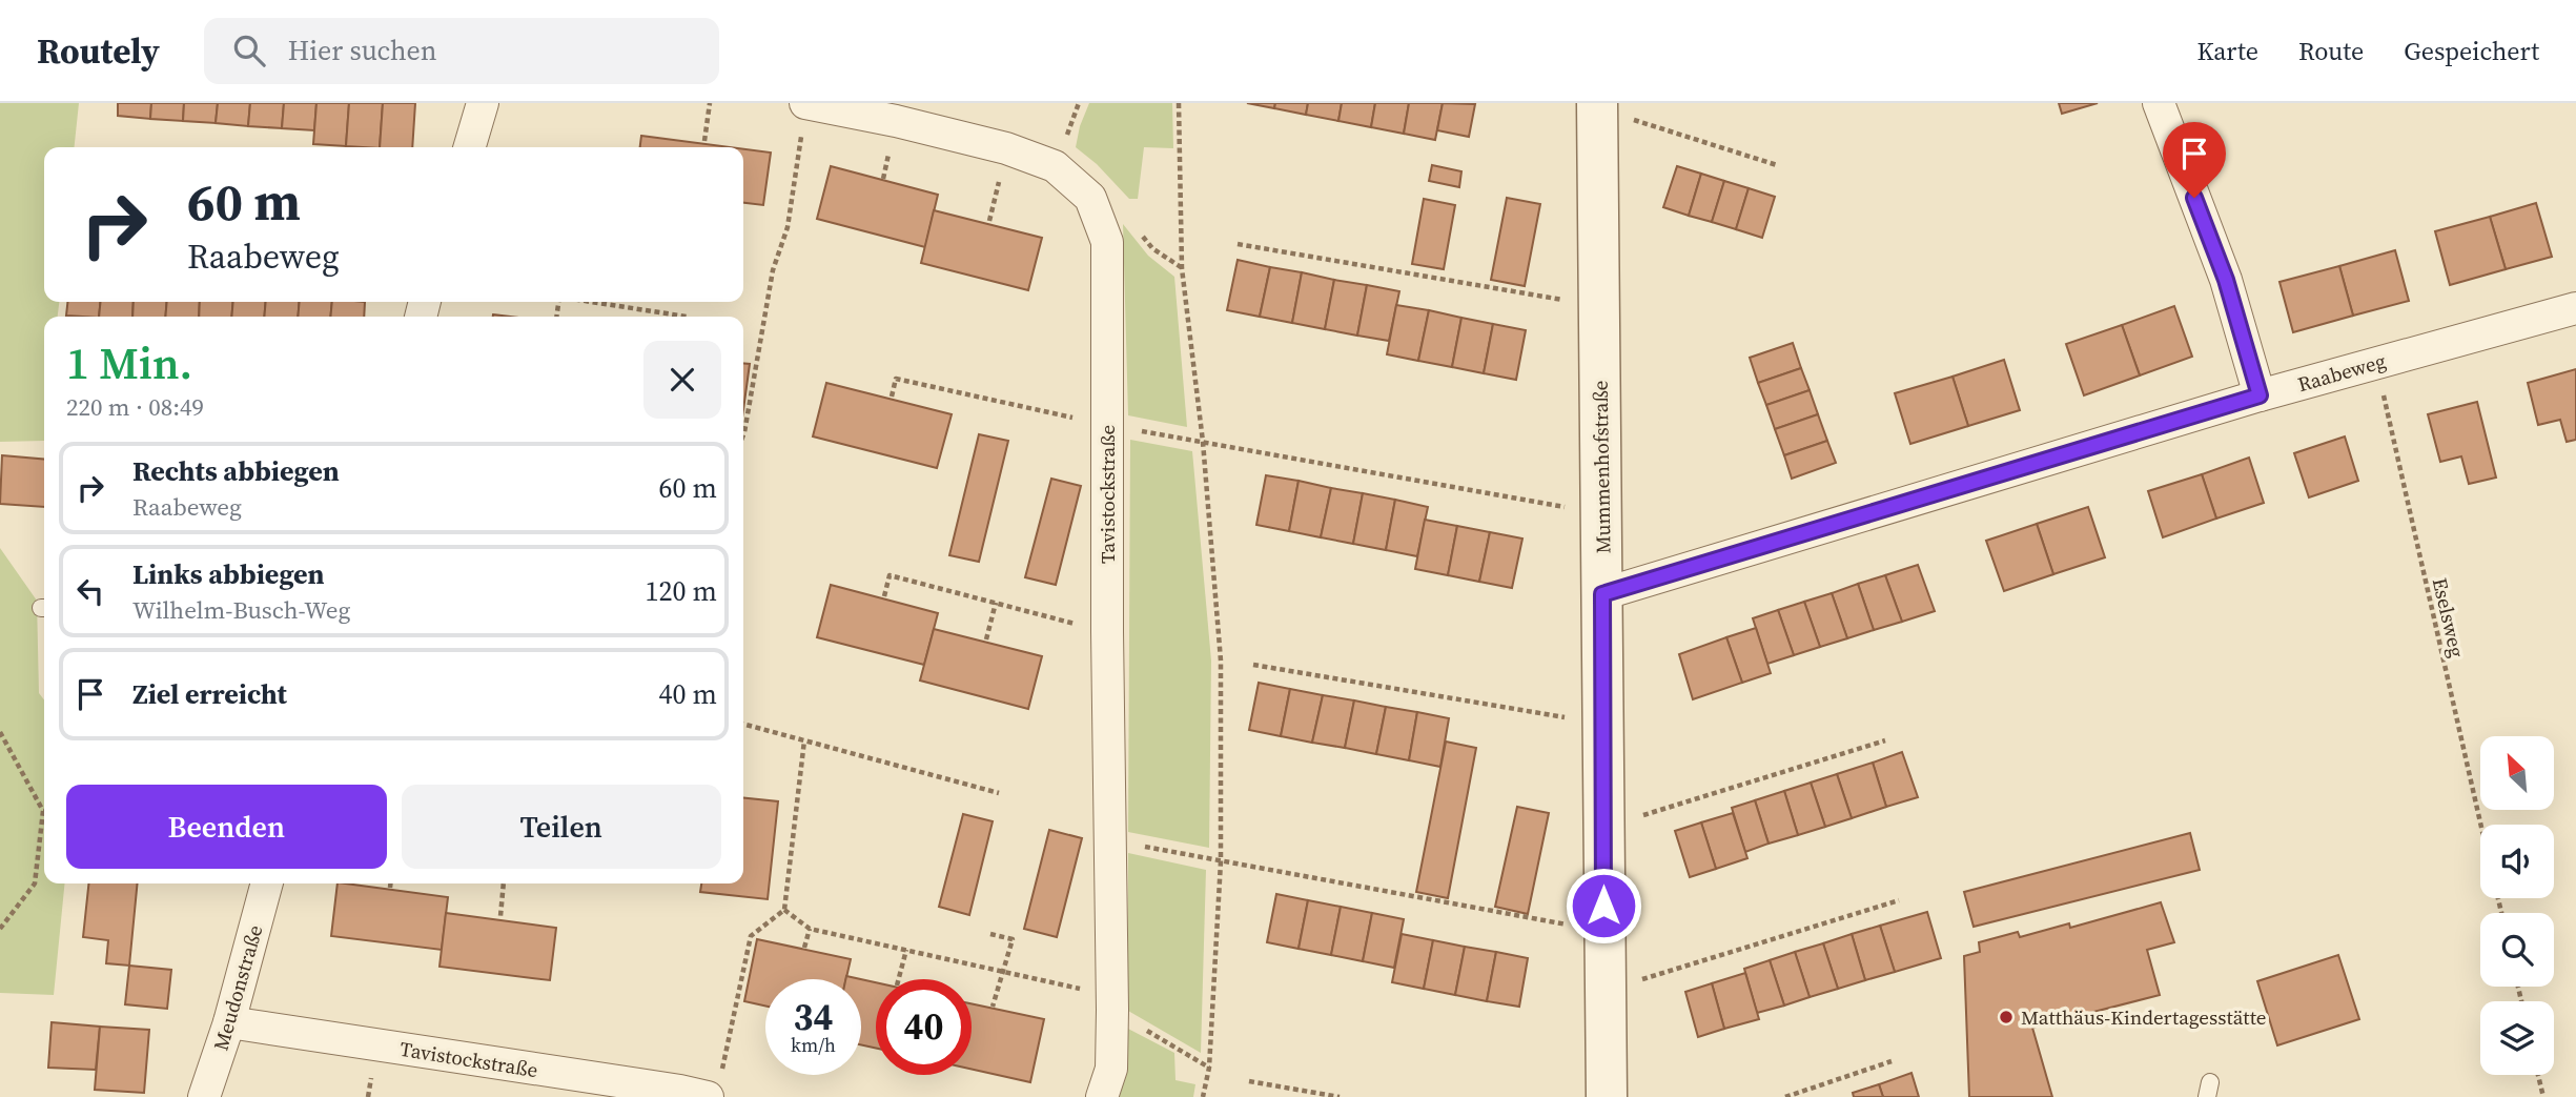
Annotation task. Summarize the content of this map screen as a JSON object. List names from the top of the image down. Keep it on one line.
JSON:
{"streets":{"street":["Raabeweg","Mummenhofstraße","Tavistockstraße","Meudonstraße"],"path":["Eselsweg"]},"crossings":[["Raabeweg","Mummenhofstraße"],["Raabeweg","Eselsweg"],["Tavistockstraße","Meudonstraße"]],"places":["Matthäus-Kindertagesstätte"],"north":"top left","page":{"header":"Routely","search":"Hier suchen","nav":["Karte","Route","Gespeichert"],"turn":["60 m","Raabeweg"],"heading":["1 Min.","220 m · 08:49"],"list":[{"name":"Rechts abbiegen","note":"Raabeweg","value":"60 m"},{"name":"Links abbiegen","note":"Wilhelm-Busch-Weg","value":"120 m"},{"name":"Ziel erreicht","value":"40 m"}],"buttons":["Beenden","Teilen"],"speed":"34 km/h","limit":"40"}}
